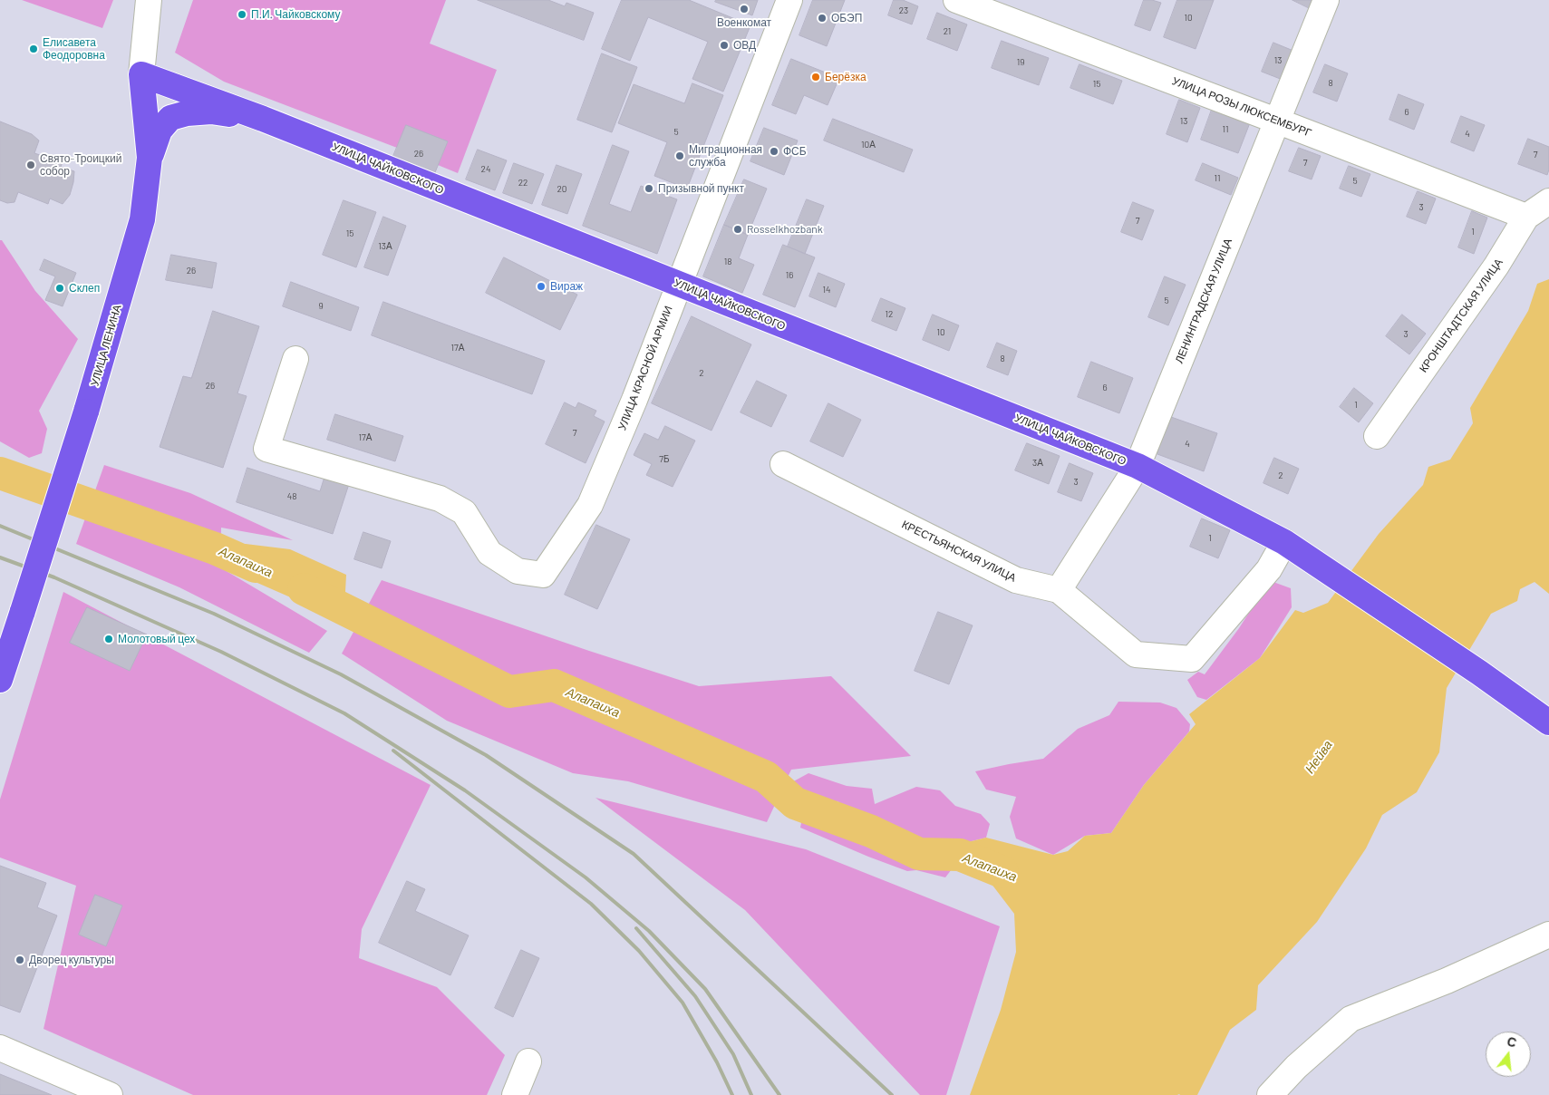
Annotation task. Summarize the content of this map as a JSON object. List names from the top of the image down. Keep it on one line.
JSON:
{"streets":{"main road":["УЛИЦА ЧАЙКОВСКОГО","УЛИЦА ЛЕНИНА"],"street":["УЛИЦА РОЗЫ ЛЮКСЕМБУРГ","ЛЕНИНГРАДСКАЯ УЛИЦА","КРОНШТАДТСКАЯ УЛИЦА","УЛИЦА КРАСНОЙ АРМИИ","КРЕСТЬЯНСКАЯ УЛИЦА"]},"crossings":[["УЛИЦА РОЗЫ ЛЮКСЕМБУРГ","ЛЕНИНГРАДСКАЯ УЛИЦА"],["УЛИЦА РОЗЫ ЛЮКСЕМБУРГ","КРОНШТАДТСКАЯ УЛИЦА"],["УЛИЦА ЧАЙКОВСКОГО","ЛЕНИНГРАДСКАЯ УЛИЦА"],["УЛИЦА ЧАЙКОВСКОГО","УЛИЦА ЛЕНИНА"],["УЛИЦА ЧАЙКОВСКОГО","УЛИЦА КРАСНОЙ АРМИИ"],["УЛИЦА ЧАЙКОВСКОГО","КРЕСТЬЯНСКАЯ УЛИЦА"],["ЛЕНИНГРАДСКАЯ УЛИЦА","КРЕСТЬЯНСКАЯ УЛИЦА"]],"water":["Алапаиха","Нейва"],"places":["Военкомат","П.И. Чайковскому","ОБЭП","ОВД","Елисавета Феодоровна","Берёзка","ФСБ","Миграционная служба","Свято-Троицкий собор","Призывной пункт","Rosselkhozbank","Вираж","Склеп","Молотовый цех","Дворец культуры"],"house_numbers":["23","10","21","13","19","8","15","6","13","11","5","4","10А","26","7","7","24","11","5","22","20","3","7","1","15","13А","18","26","16","14","5","9","12","10","3","17А","8","2","26","6","1","7","17А","4","7Б","3А","2","3","48","1"],"north":"top"}
